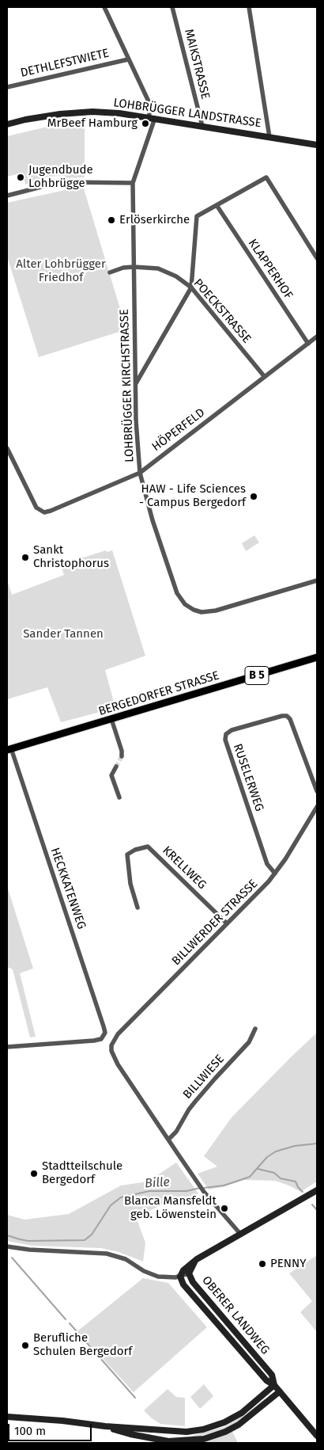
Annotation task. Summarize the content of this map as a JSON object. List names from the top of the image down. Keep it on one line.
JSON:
{"streets":{"main road":["B 5","BERGEDORFER STRASSE"],"street":["DETHLEFSTWIETE","MAIKSTRASSE","LOHBRÜGGER LANDSTRASSE","KLAPPERHOF","POECKSTRASSE","LOHBRÜGGER KIRCHSTRASSE","HÖPERFELD","RUSELERWEG","KRELLWEG","HECKKATENWEG","BILLWERDER STRASSE","BILLWIESE","OBERER LANDWEG"]},"crossings":[["MAIKSTRASSE","LOHBRÜGGER LANDSTRASSE"],["LOHBRÜGGER LANDSTRASSE","LOHBRÜGGER KIRCHSTRASSE"],["KLAPPERHOF","HÖPERFELD"],["POECKSTRASSE","LOHBRÜGGER KIRCHSTRASSE"],["POECKSTRASSE","HÖPERFELD"],["LOHBRÜGGER KIRCHSTRASSE","HÖPERFELD"],["BERGEDORFER STRASSE","HECKKATENWEG"],["RUSELERWEG","BILLWERDER STRASSE"],["KRELLWEG","BILLWERDER STRASSE"],["BILLWERDER STRASSE","BILLWIESE"]],"water":["Bille"],"parks":["Alter Lohbrügger Friedhof","Sander Tannen"],"places":["MrBeef Hamburg","Jugendbude Lohbrügge","Erlöserkirche","HAW - Life Sciences - Campus Bergedorf","Sankt Christophorus","Stadtteilschule Bergedorf","Blanca Mansfeldt geb. Löwenstein","PENNY","Berufliche Schulen Bergedorf"],"scale_bar":"100 m"}
